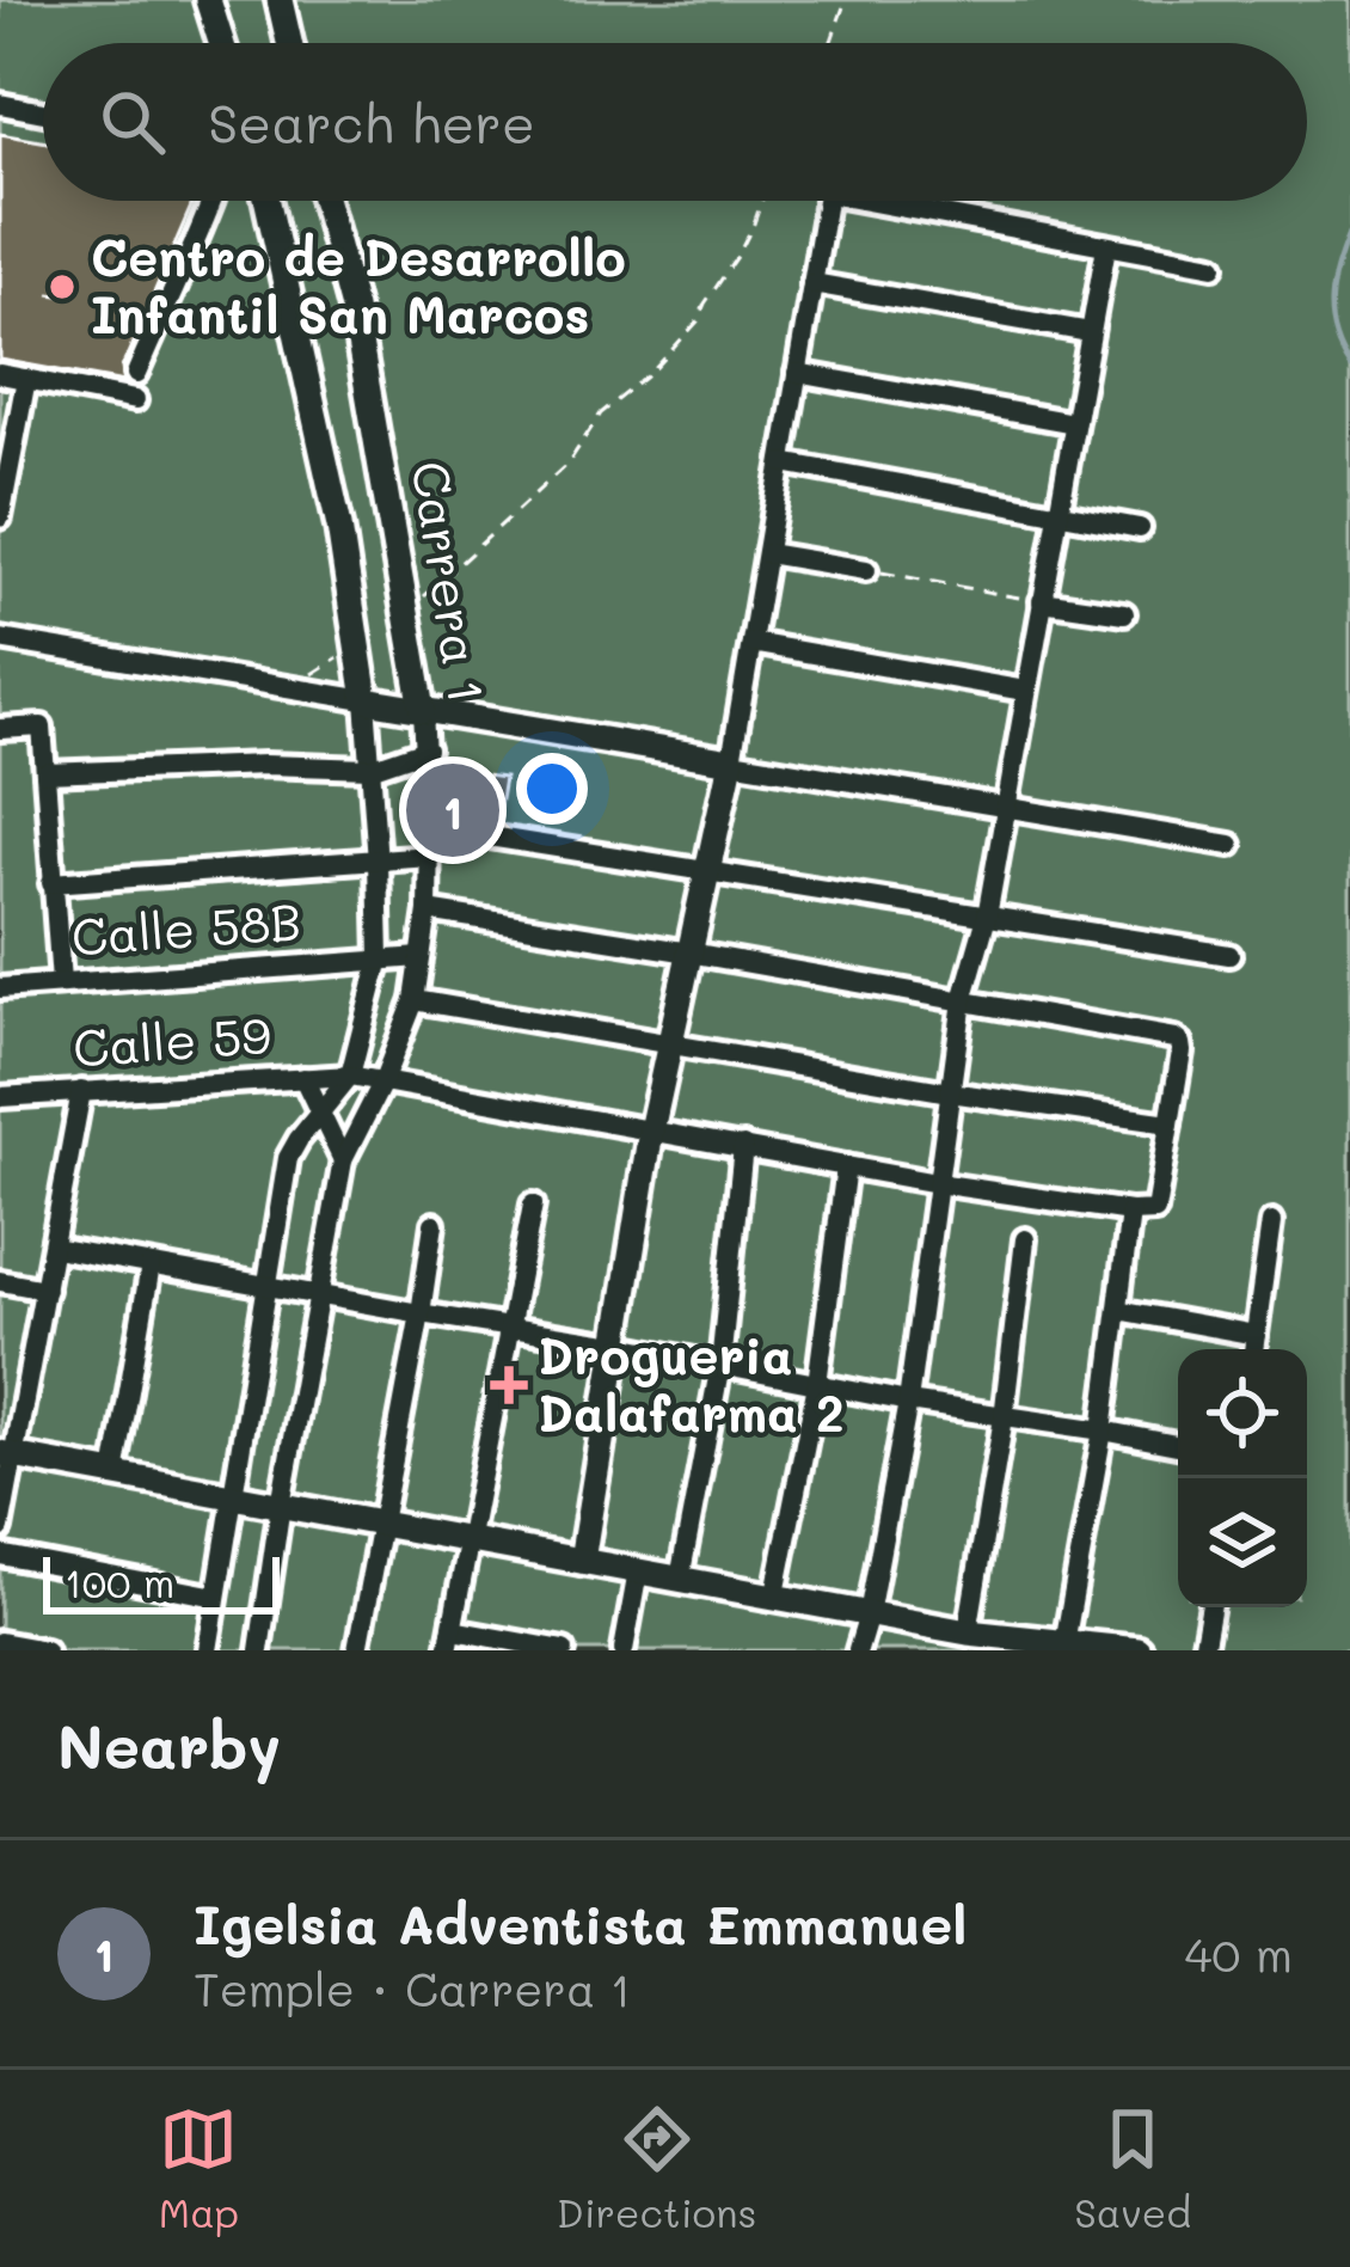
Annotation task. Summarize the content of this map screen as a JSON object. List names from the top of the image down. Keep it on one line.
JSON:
{"streets":{"street":["Carrera 1","Calle 58B","Calle 59"]},"crossings":[["Carrera 1","Calle 58B"],["Carrera 1","Calle 59"]],"places":{"other":["Centro de Desarrollo Infantil San Marcos"],"health":["Drogueria Dalafarma 2"]},"scale_bar":"100 m","page":{"search":"Search here","pins":"1","scale":"100 m","heading":"Nearby","list":[{"mark":"1","name":"Igelsia Adventista Emmanuel","note":"Temple · Carrera 1","value":"40 m"}],"nav":["Map","Directions","Saved"]}}
